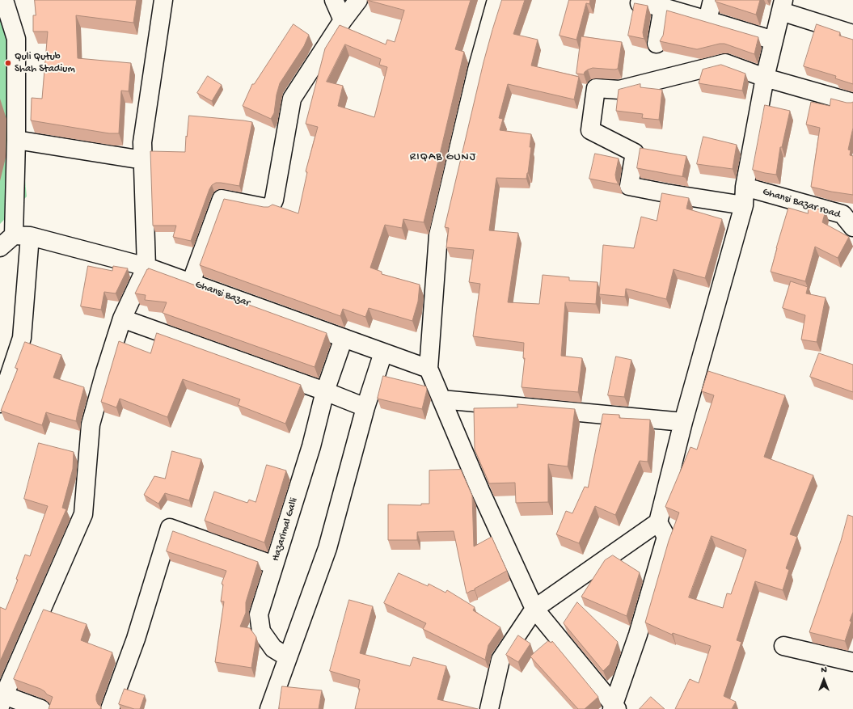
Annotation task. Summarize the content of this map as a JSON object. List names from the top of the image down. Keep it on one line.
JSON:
{"streets":{"street":["Ghansi Bazar road","Ghansi Bazar","Hazarimal Galli"]},"crossings":[["Ghansi Bazar","Hazarimal Galli"]],"districts":["RIQAB GUNJ"],"places":["Quli Qutub Shah Stadium"],"north":"top"}
